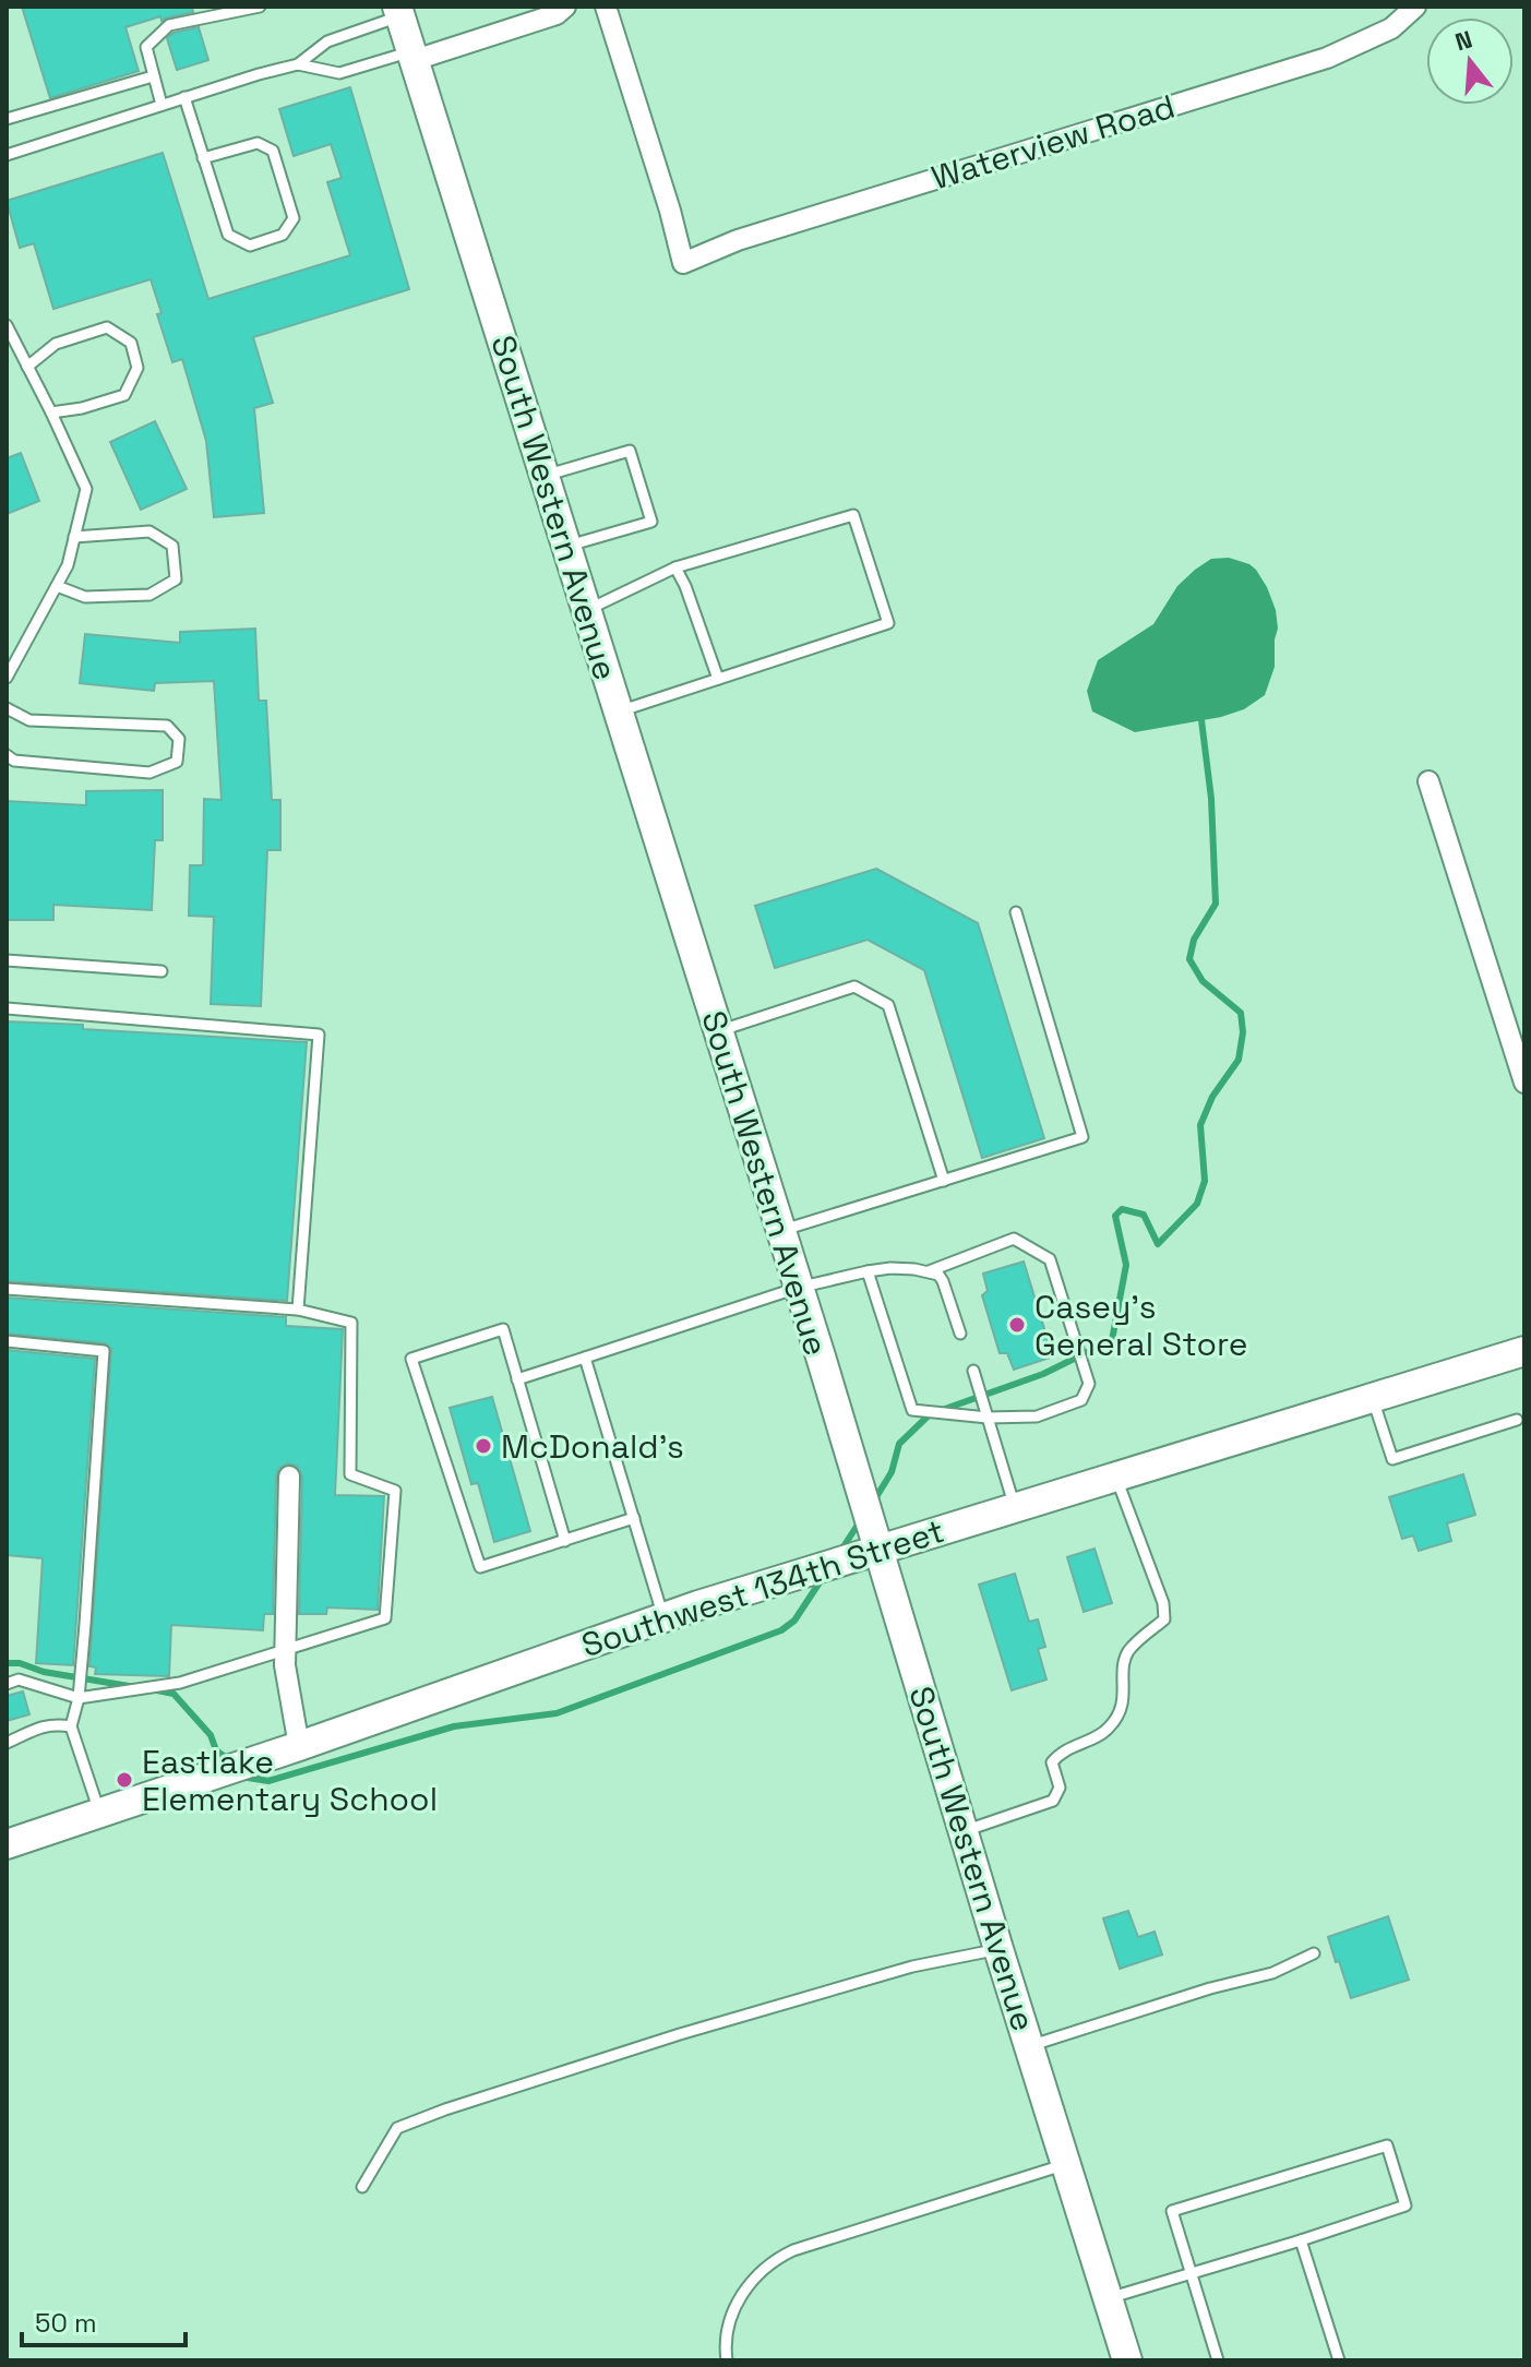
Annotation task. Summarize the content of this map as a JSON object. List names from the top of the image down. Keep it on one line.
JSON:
{"streets":{"main road":["South Western Avenue","Southwest 134th Street"],"street":["Waterview Road"]},"crossings":[["South Western Avenue","Southwest 134th Street"]],"places":["Casey's General Store","McDonald's","Eastlake Elementary School"],"scale_bar":"50 m","north":"top"}
